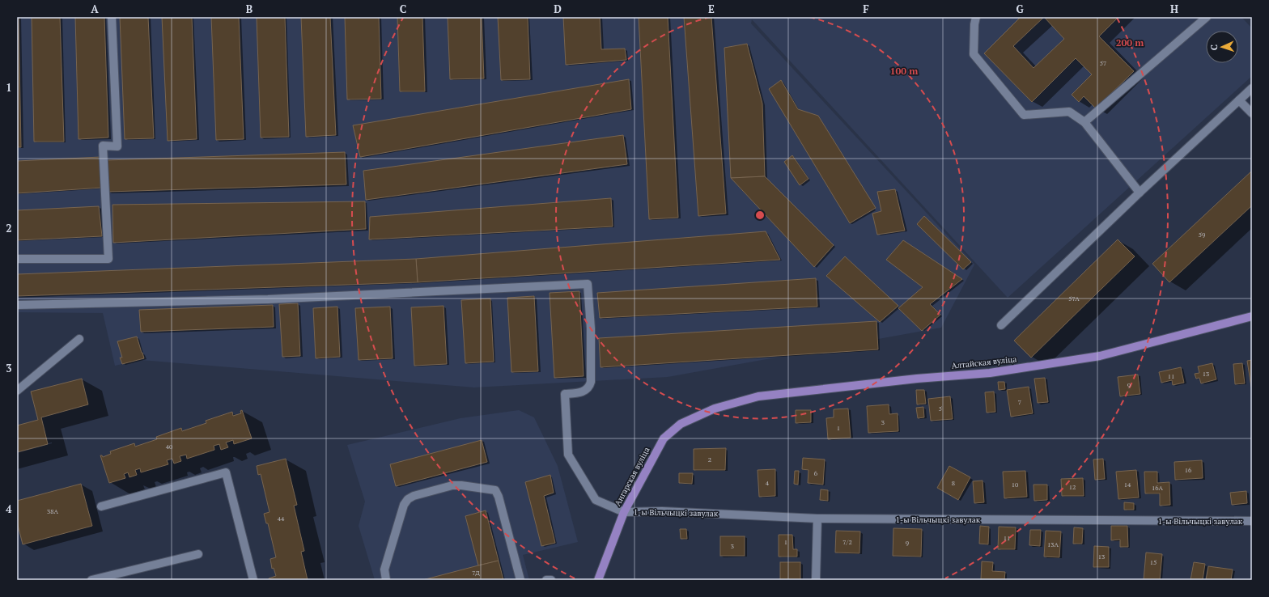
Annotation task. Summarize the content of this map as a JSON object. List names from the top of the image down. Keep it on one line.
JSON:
{"streets":{"main road":["Алтайская вуліца","Ангарская вуліца"],"street":["1-ы Вільчыцкі завулак"]},"crossings":[["Алтайская вуліца","Ангарская вуліца"],["Ангарская вуліца","1-ы Вільчыцкі завулак"]],"house_numbers":["57","59","57А","13","11","9","7","5","3","1","40","2","16","6","4","8","10","14","12","16А","38А","44","11","1","7/2","9","13А","3","13","15","7Д"],"north":"left","grid":{"columns":["A","B","C","D","E","F","G","H"],"rows":["1","2","3","4"]},"rings":["200 m","100 m"]}
